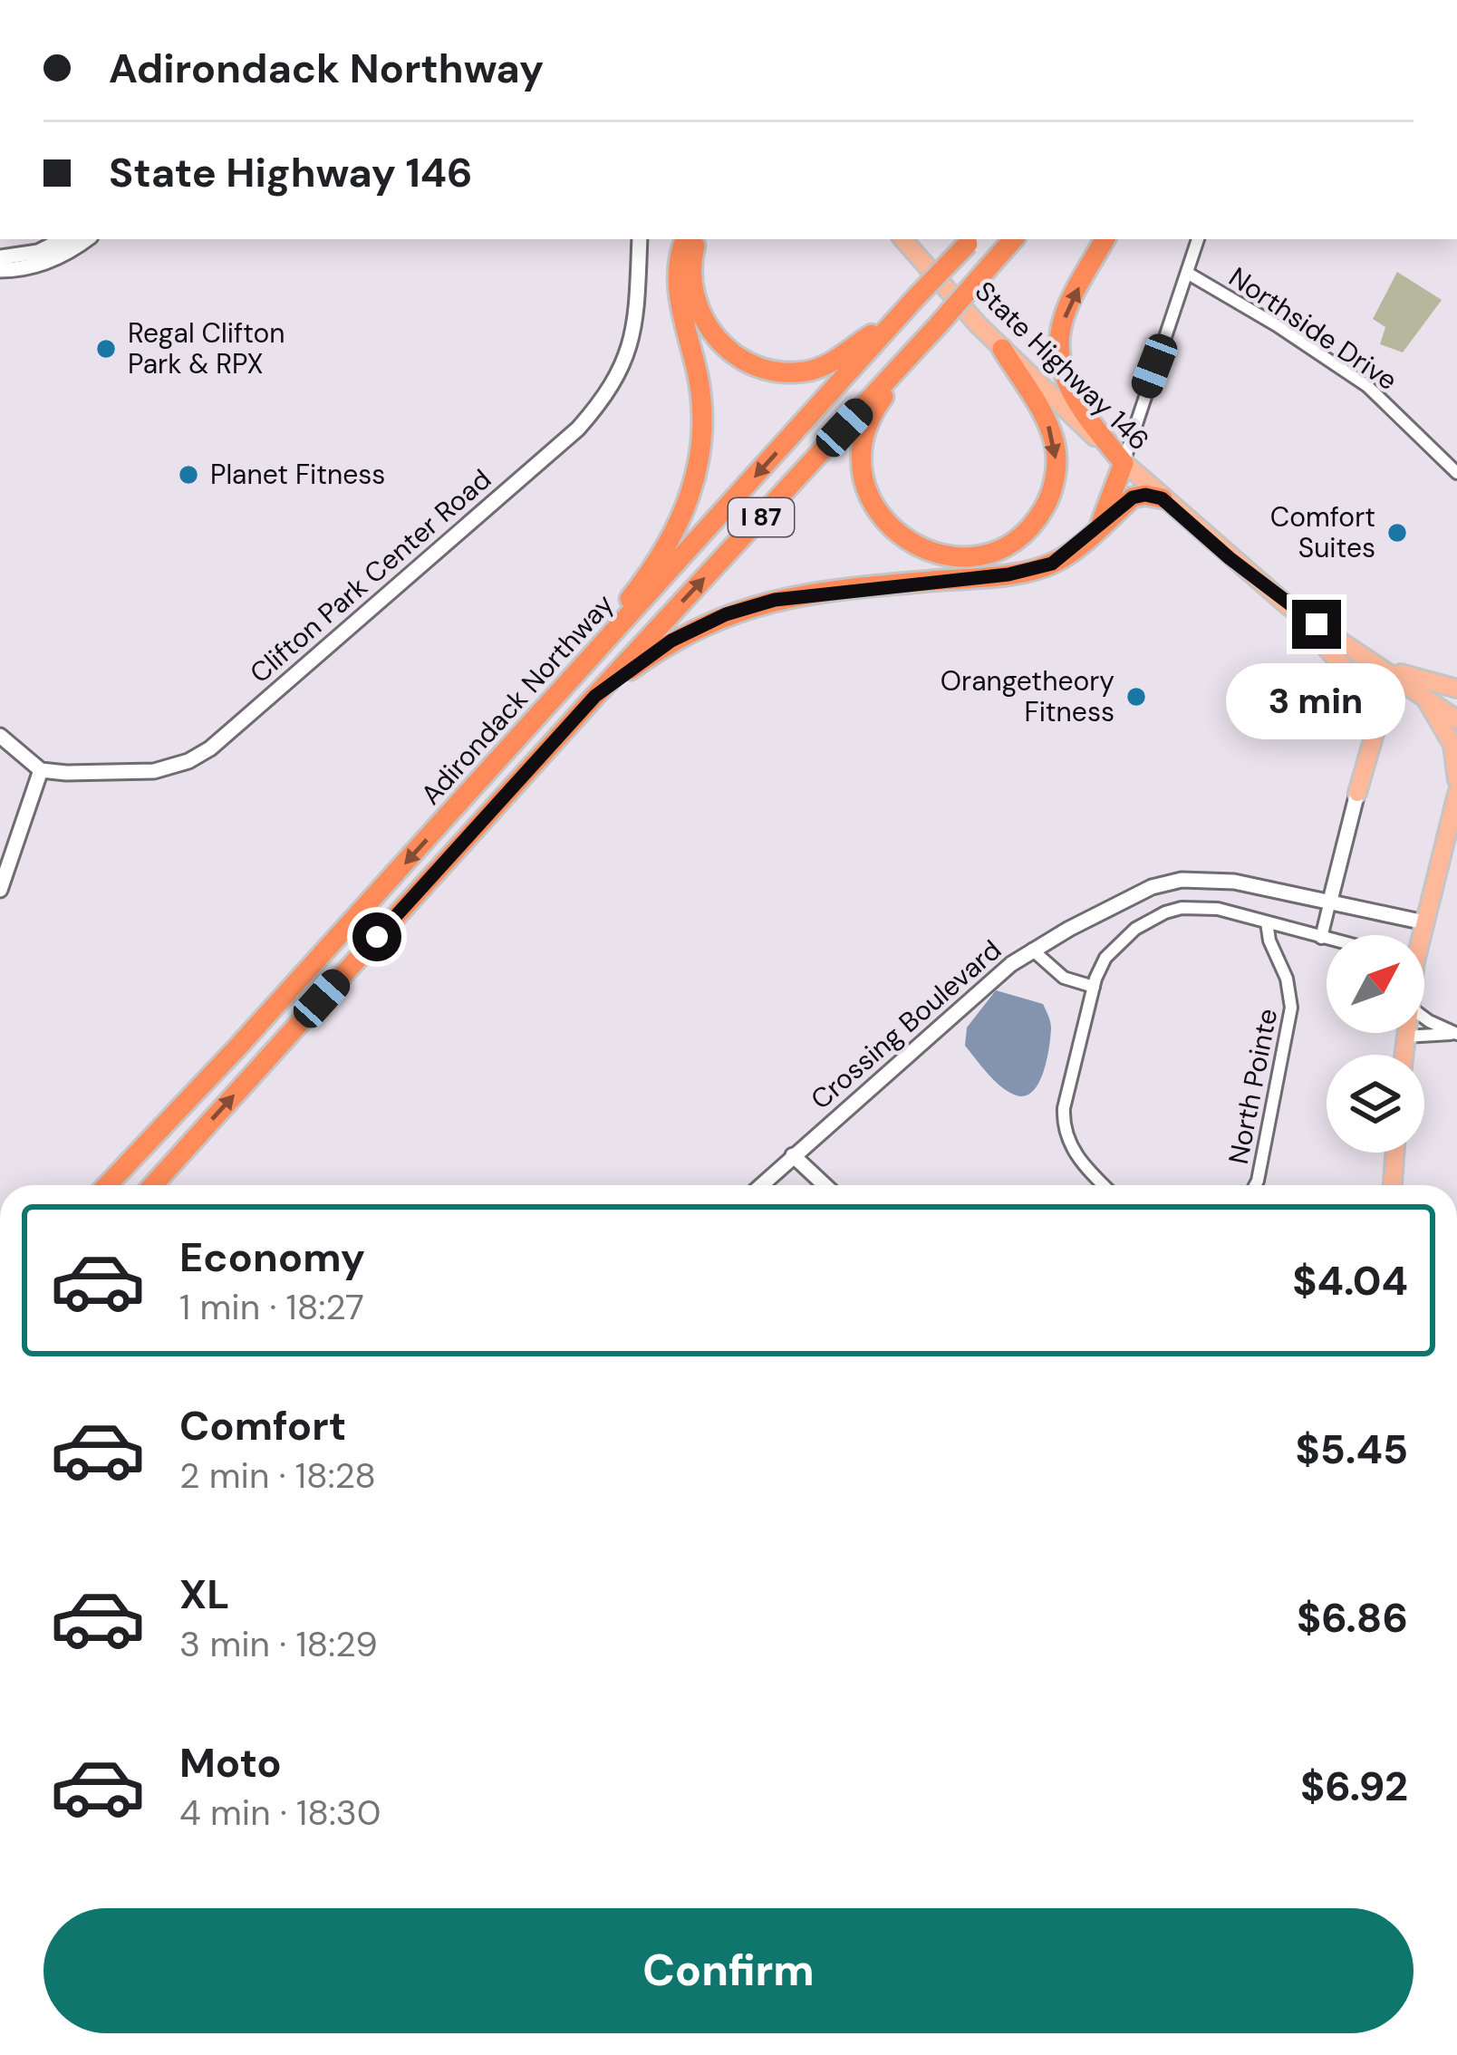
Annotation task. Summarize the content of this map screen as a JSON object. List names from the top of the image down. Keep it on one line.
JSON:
{"streets":{"highway":["I 87","Adirondack Northway"],"main road":["State Highway 146"],"street":["Northside Drive","Clifton Park Center Road","Crossing Boulevard","North Pointe"]},"places":["Regal Clifton Park & RPX","Planet Fitness","Comfort Suites","Orangetheory Fitness"],"north":"top right","page":{"banner":["Adirondack Northway","State Highway 146"],"bubble":"3 min","list":[{"name":"Economy","note":"1 min · 18:27","value":"$4.04"},{"name":"Comfort","note":"2 min · 18:28","value":"$5.45"},{"name":"XL","note":"3 min · 18:29","value":"$6.86"},{"name":"Moto","note":"4 min · 18:30","value":"$6.92"}],"buttons":"Confirm"}}
